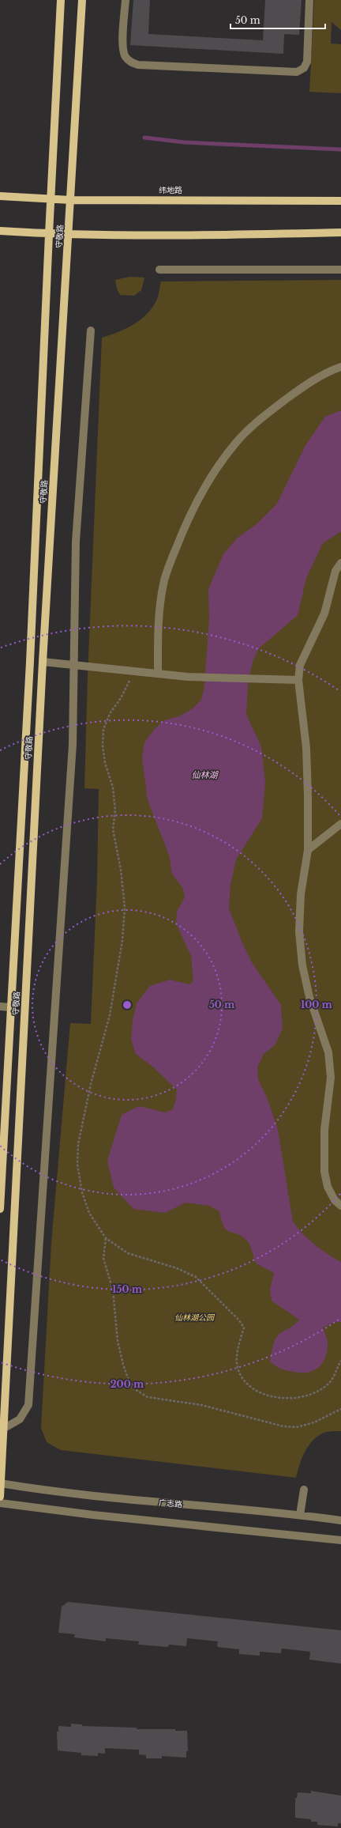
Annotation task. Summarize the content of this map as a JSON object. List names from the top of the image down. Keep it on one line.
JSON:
{"streets":{"main road":["纬地路","守敬路"],"street":["广志路"]},"crossings":[["纬地路","守敬路"],["守敬路","广志路"]],"water":["仙林湖"],"parks":["仙林湖公园"],"scale_bar":"50 m","rings":["50 m","100 m","150 m","200 m"]}
